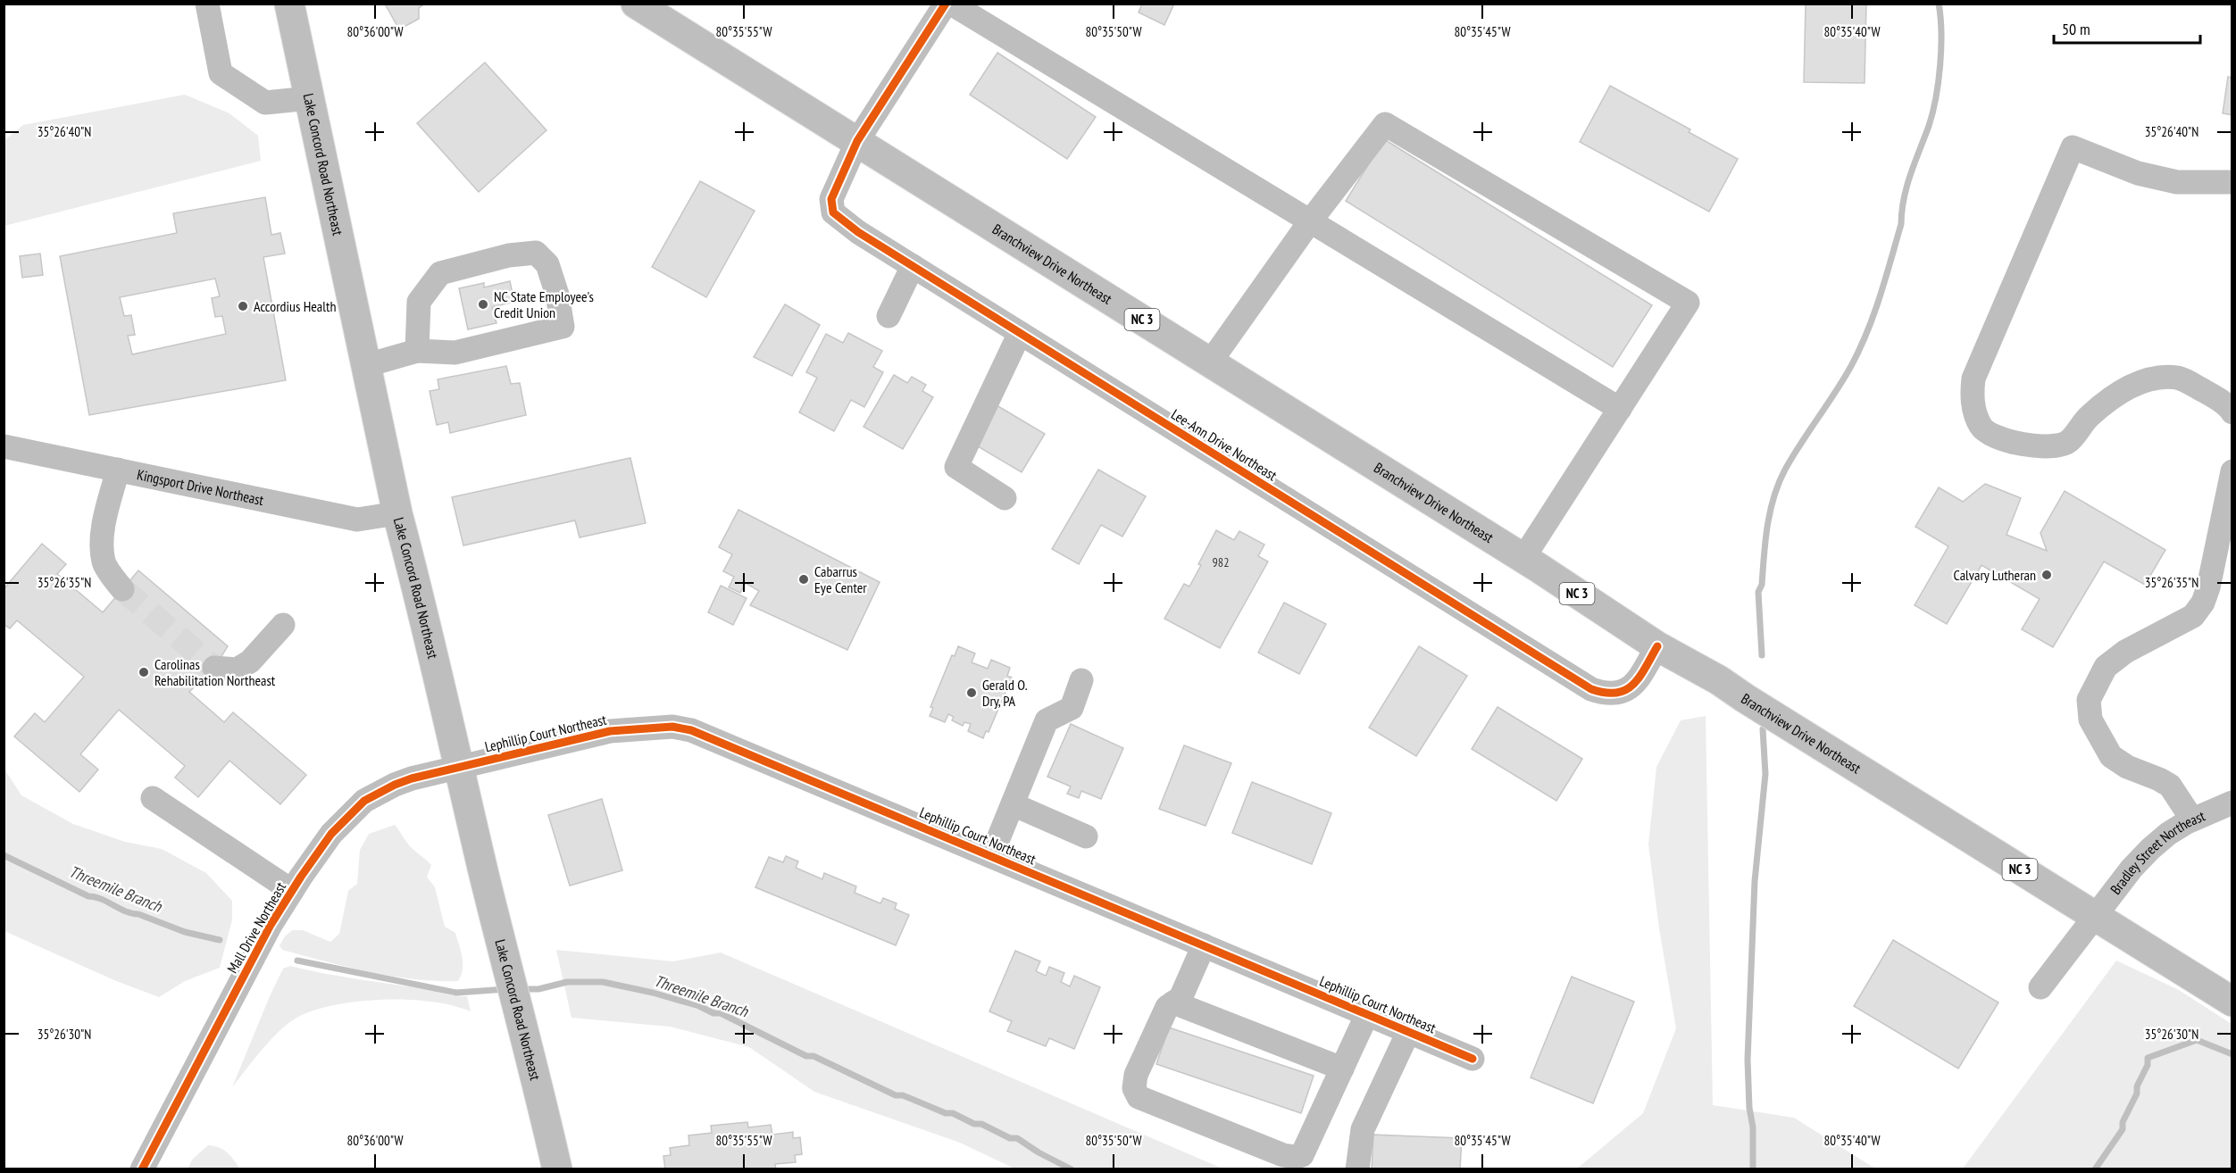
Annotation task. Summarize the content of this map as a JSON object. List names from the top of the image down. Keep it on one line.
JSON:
{"streets":{"main road":["Lake Concord Road Northeast","Branchview Drive Northeast","NC 3"],"street":["Lee-Ann Drive Northeast","Kingsport Drive Northeast","Lephillip Court Northeast","Bradley Street Northeast","Mall Drive Northeast"]},"crossings":[["Lake Concord Road Northeast","Kingsport Drive Northeast"],["Lake Concord Road Northeast","Lephillip Court Northeast"],["Lake Concord Road Northeast","Mall Drive Northeast"],["Branchview Drive Northeast","Lee-Ann Drive Northeast"],["Branchview Drive Northeast","Bradley Street Northeast"],["Lephillip Court Northeast","Mall Drive Northeast"]],"water":["Threemile Branch"],"places":["NC State Employee's Credit Union","Accordius Health","Calvary Lutheran","Cabarrus Eye Center","Carolinas Rehabilitation Northeast","Gerald O. Dry, PA"],"house_numbers":["982"],"scale_bar":"50 m","coordinates":["80°36'00\"W","80°35'55\"W","80°35'50\"W","80°35'45\"W","80°35'40\"W","35°26'40\"N","35°26'35\"N","35°26'30\"N"]}
